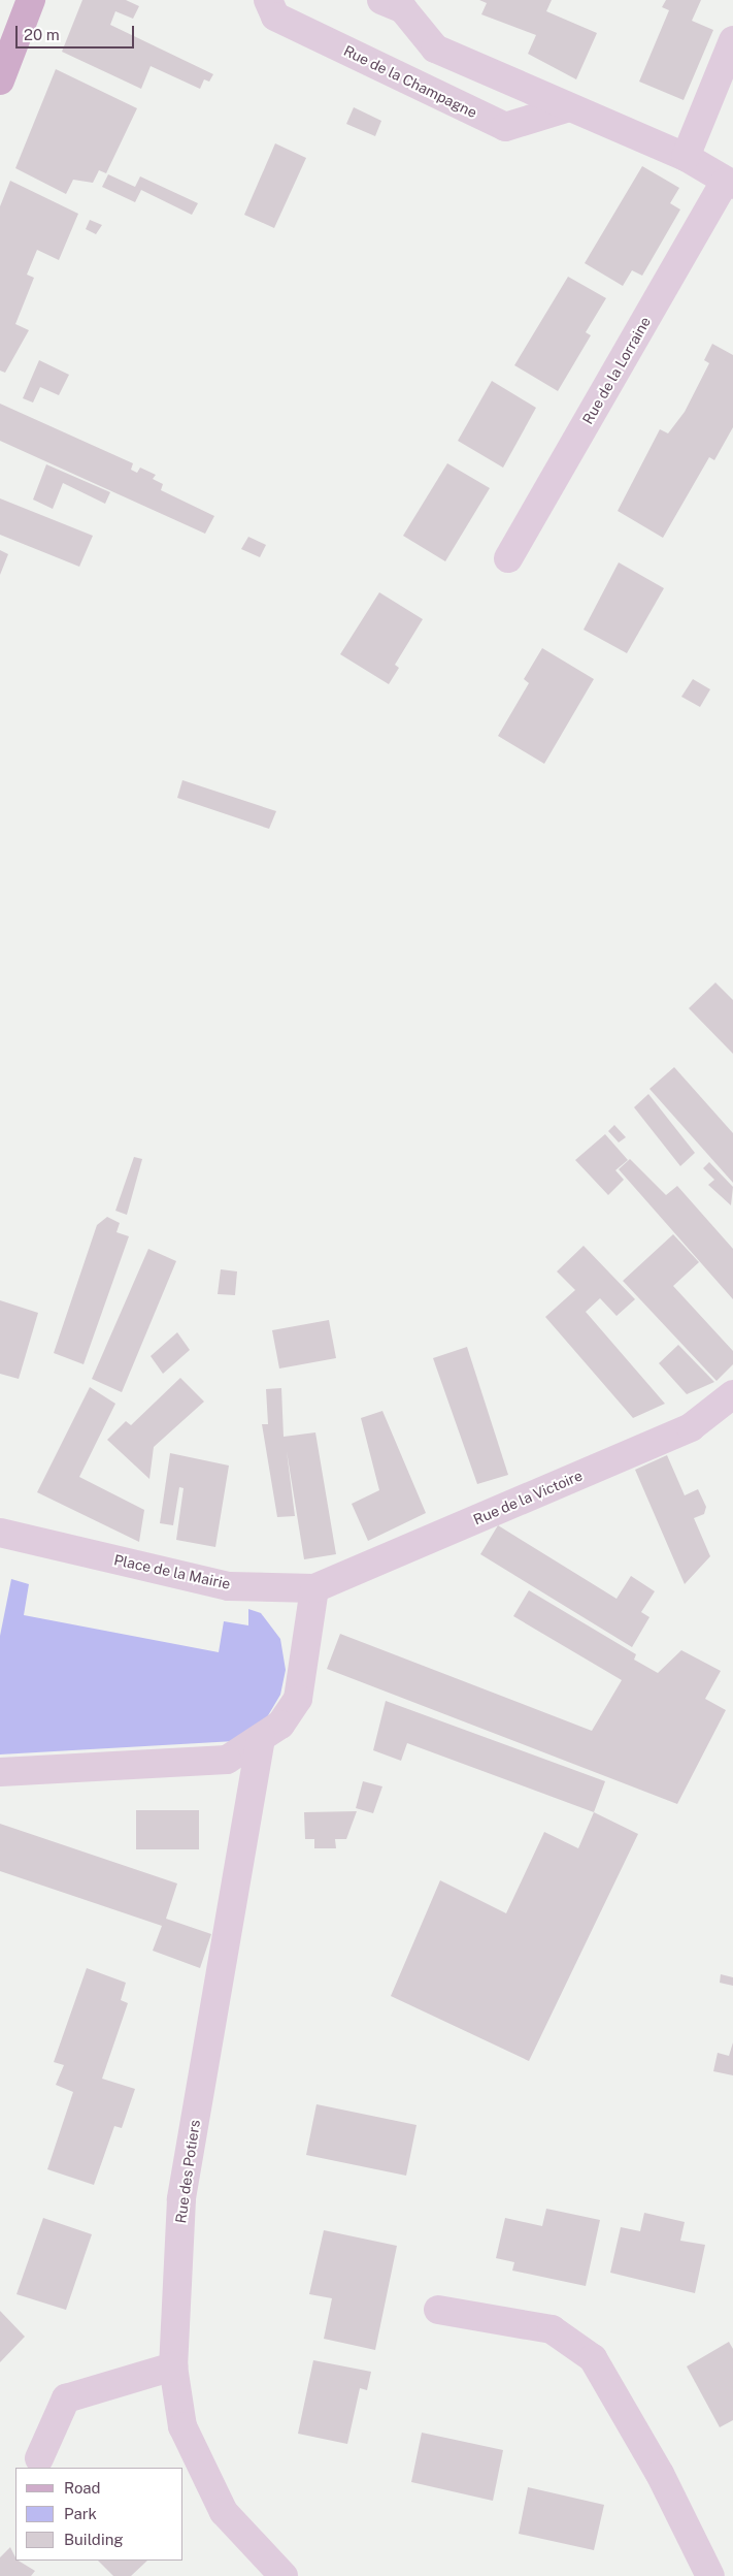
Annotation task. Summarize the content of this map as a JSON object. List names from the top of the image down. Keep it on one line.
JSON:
{"streets":{"street":["Rue de la Champagne","Rue de la Lorraine","Rue de la Victoire","Place de la Mairie","Rue des Potiers"]},"crossings":[["Rue de la Victoire","Place de la Mairie"]],"legend":["Road","Park","Building"],"scale_bar":"20 m"}
